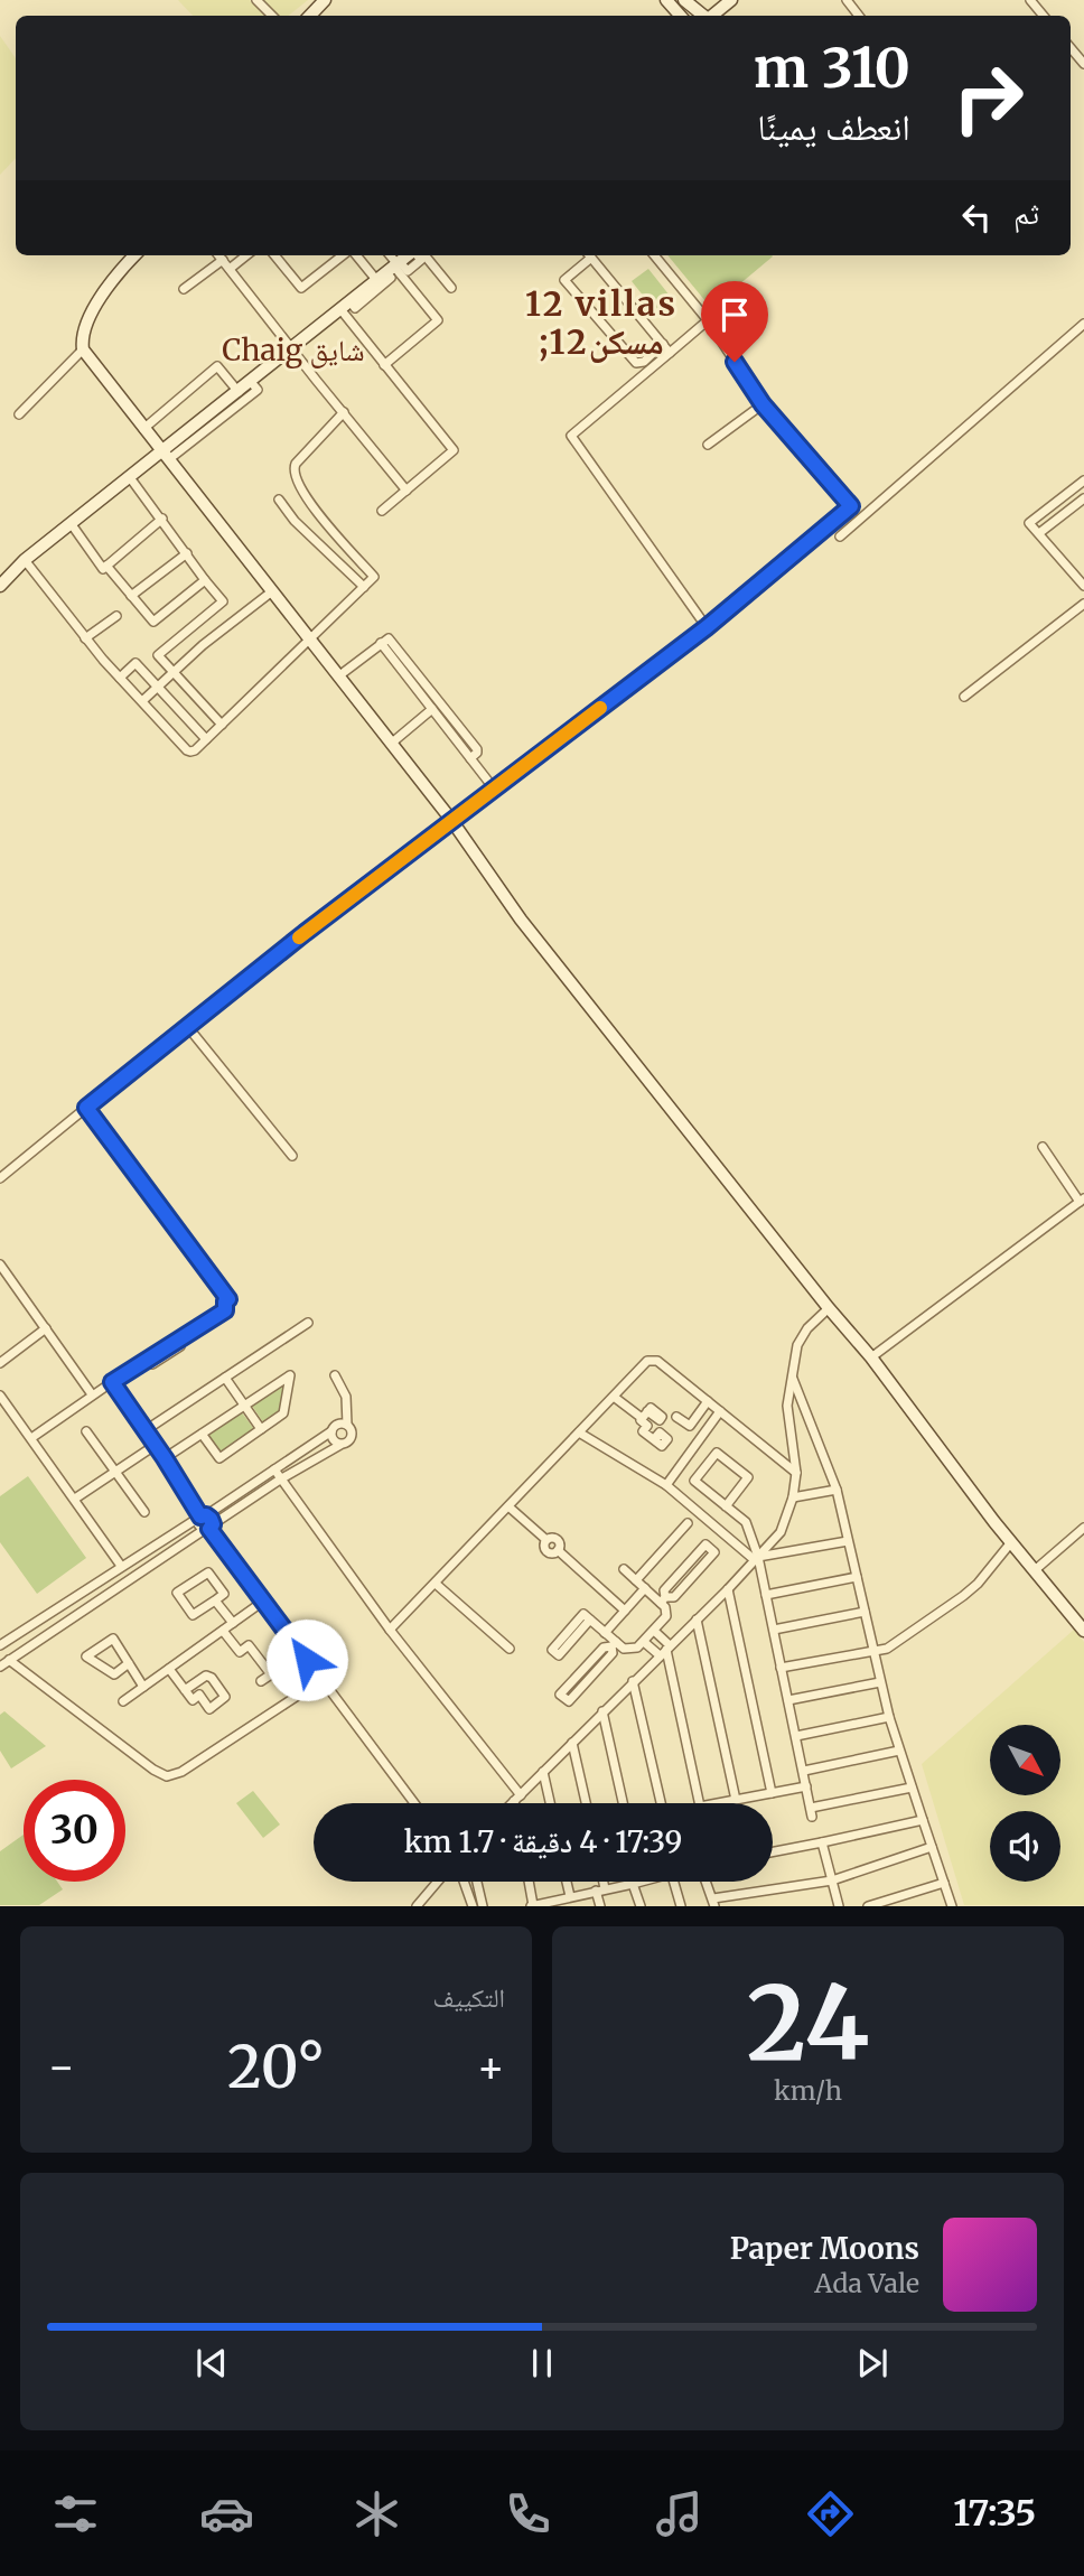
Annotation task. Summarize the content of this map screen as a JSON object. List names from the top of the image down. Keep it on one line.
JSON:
{"districts":["12 villas ;12مسكن","Chaig شايق"],"north":"bottom right","page":{"turn":["310 m","انعطف يمينًا"],"then":"ثم","limit":"30","trip":"17:39 · 4 دقيقة · 1.7 km","tile":[["24","km/h"],"التكييف"],"heat":["−","20°","+"],"song":["Paper Moons","Ada Vale"],"tabs":"17:35"}}
